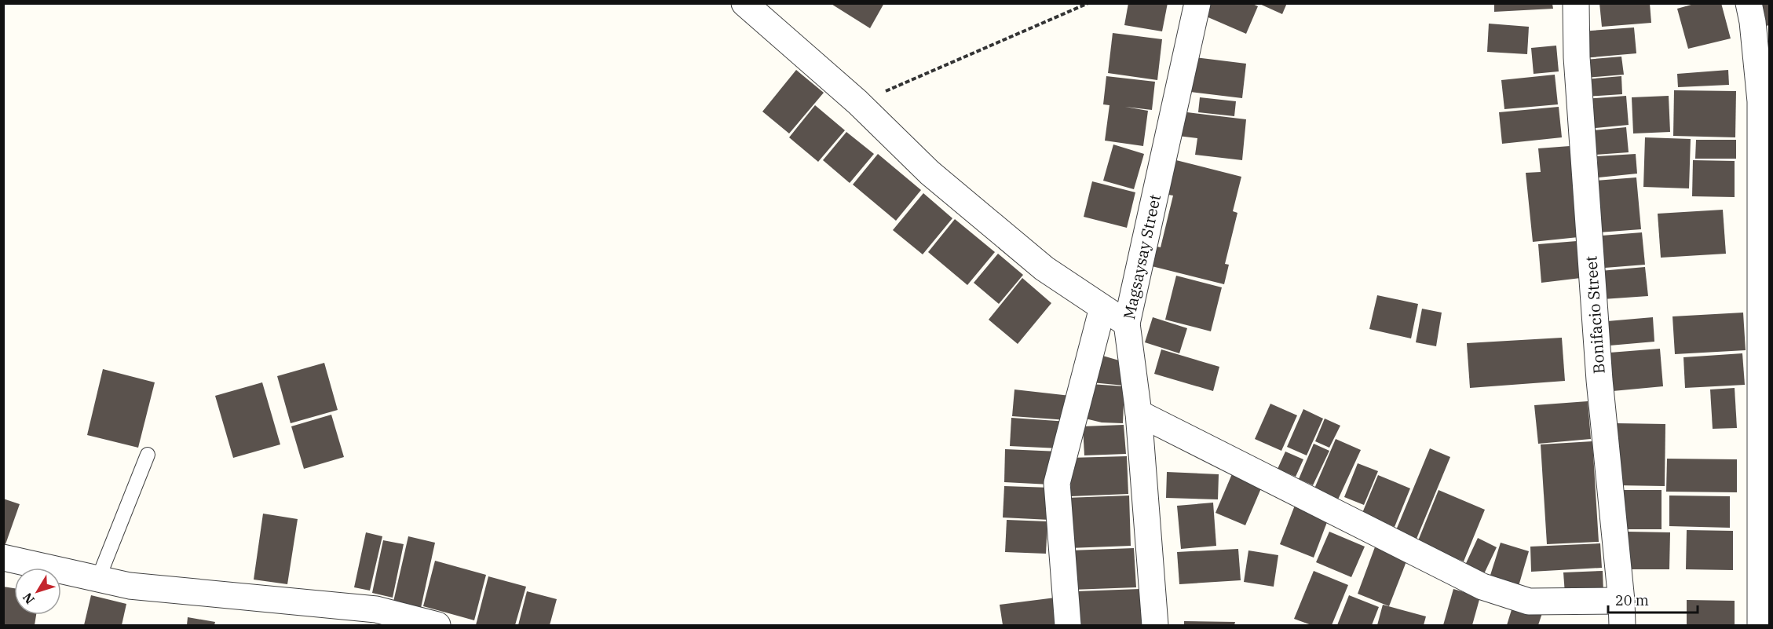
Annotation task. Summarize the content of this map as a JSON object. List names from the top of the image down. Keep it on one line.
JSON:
{"streets":{"street":["Magsaysay Street","Bonifacio Street"]},"scale_bar":"20 m","north":"bottom left"}
